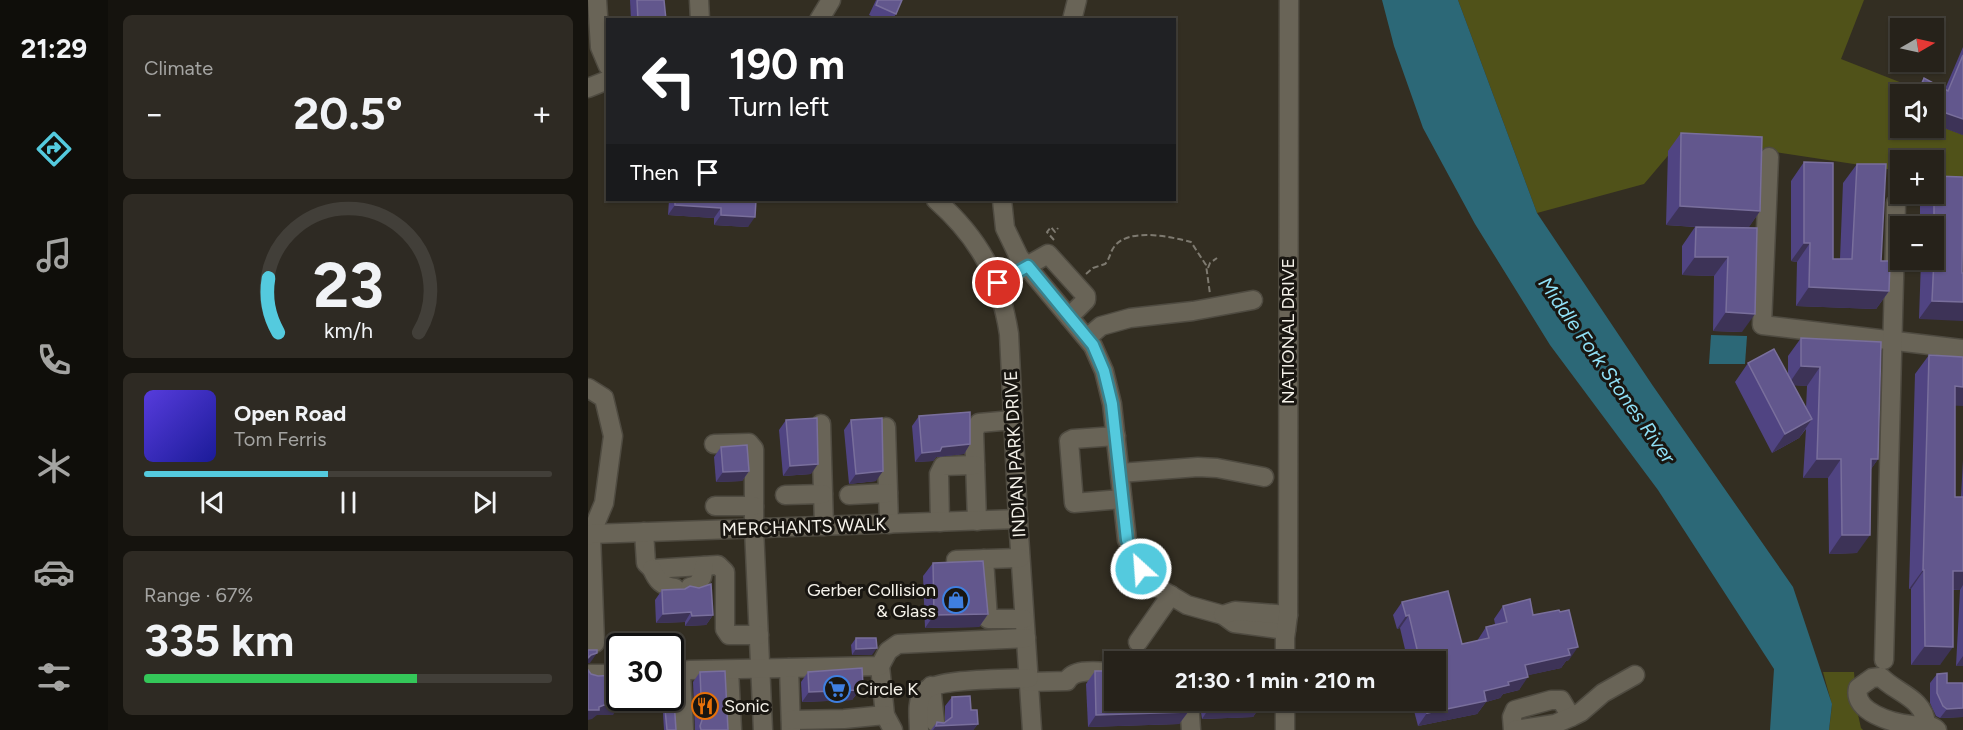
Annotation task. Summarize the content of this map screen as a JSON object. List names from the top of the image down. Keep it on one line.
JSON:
{"streets":{"street":["NATIONAL DRIVE","INDIAN PARK DRIVE","MERCHANTS WALK"]},"crossings":[["INDIAN PARK DRIVE","MERCHANTS WALK"]],"water":["Middle Fork Stones River"],"places":{"shop":["Gerber Collision & Glass"],"supermarket":["Circle K"],"restaurant":["Sonic"]},"north":"right","page":{"tabs":"21:29","tile":["Climate",["Range · 67%","335 km"]],"map_buttons":["+","−"],"turn":["190 m","Turn left"],"heat":["−","20.5°","+"],"then":"Then","song":["Open Road","Tom Ferris"],"limit":"30","trip":"21:30 · 1 min · 210 m","gauge":["23","km/h"]}}
